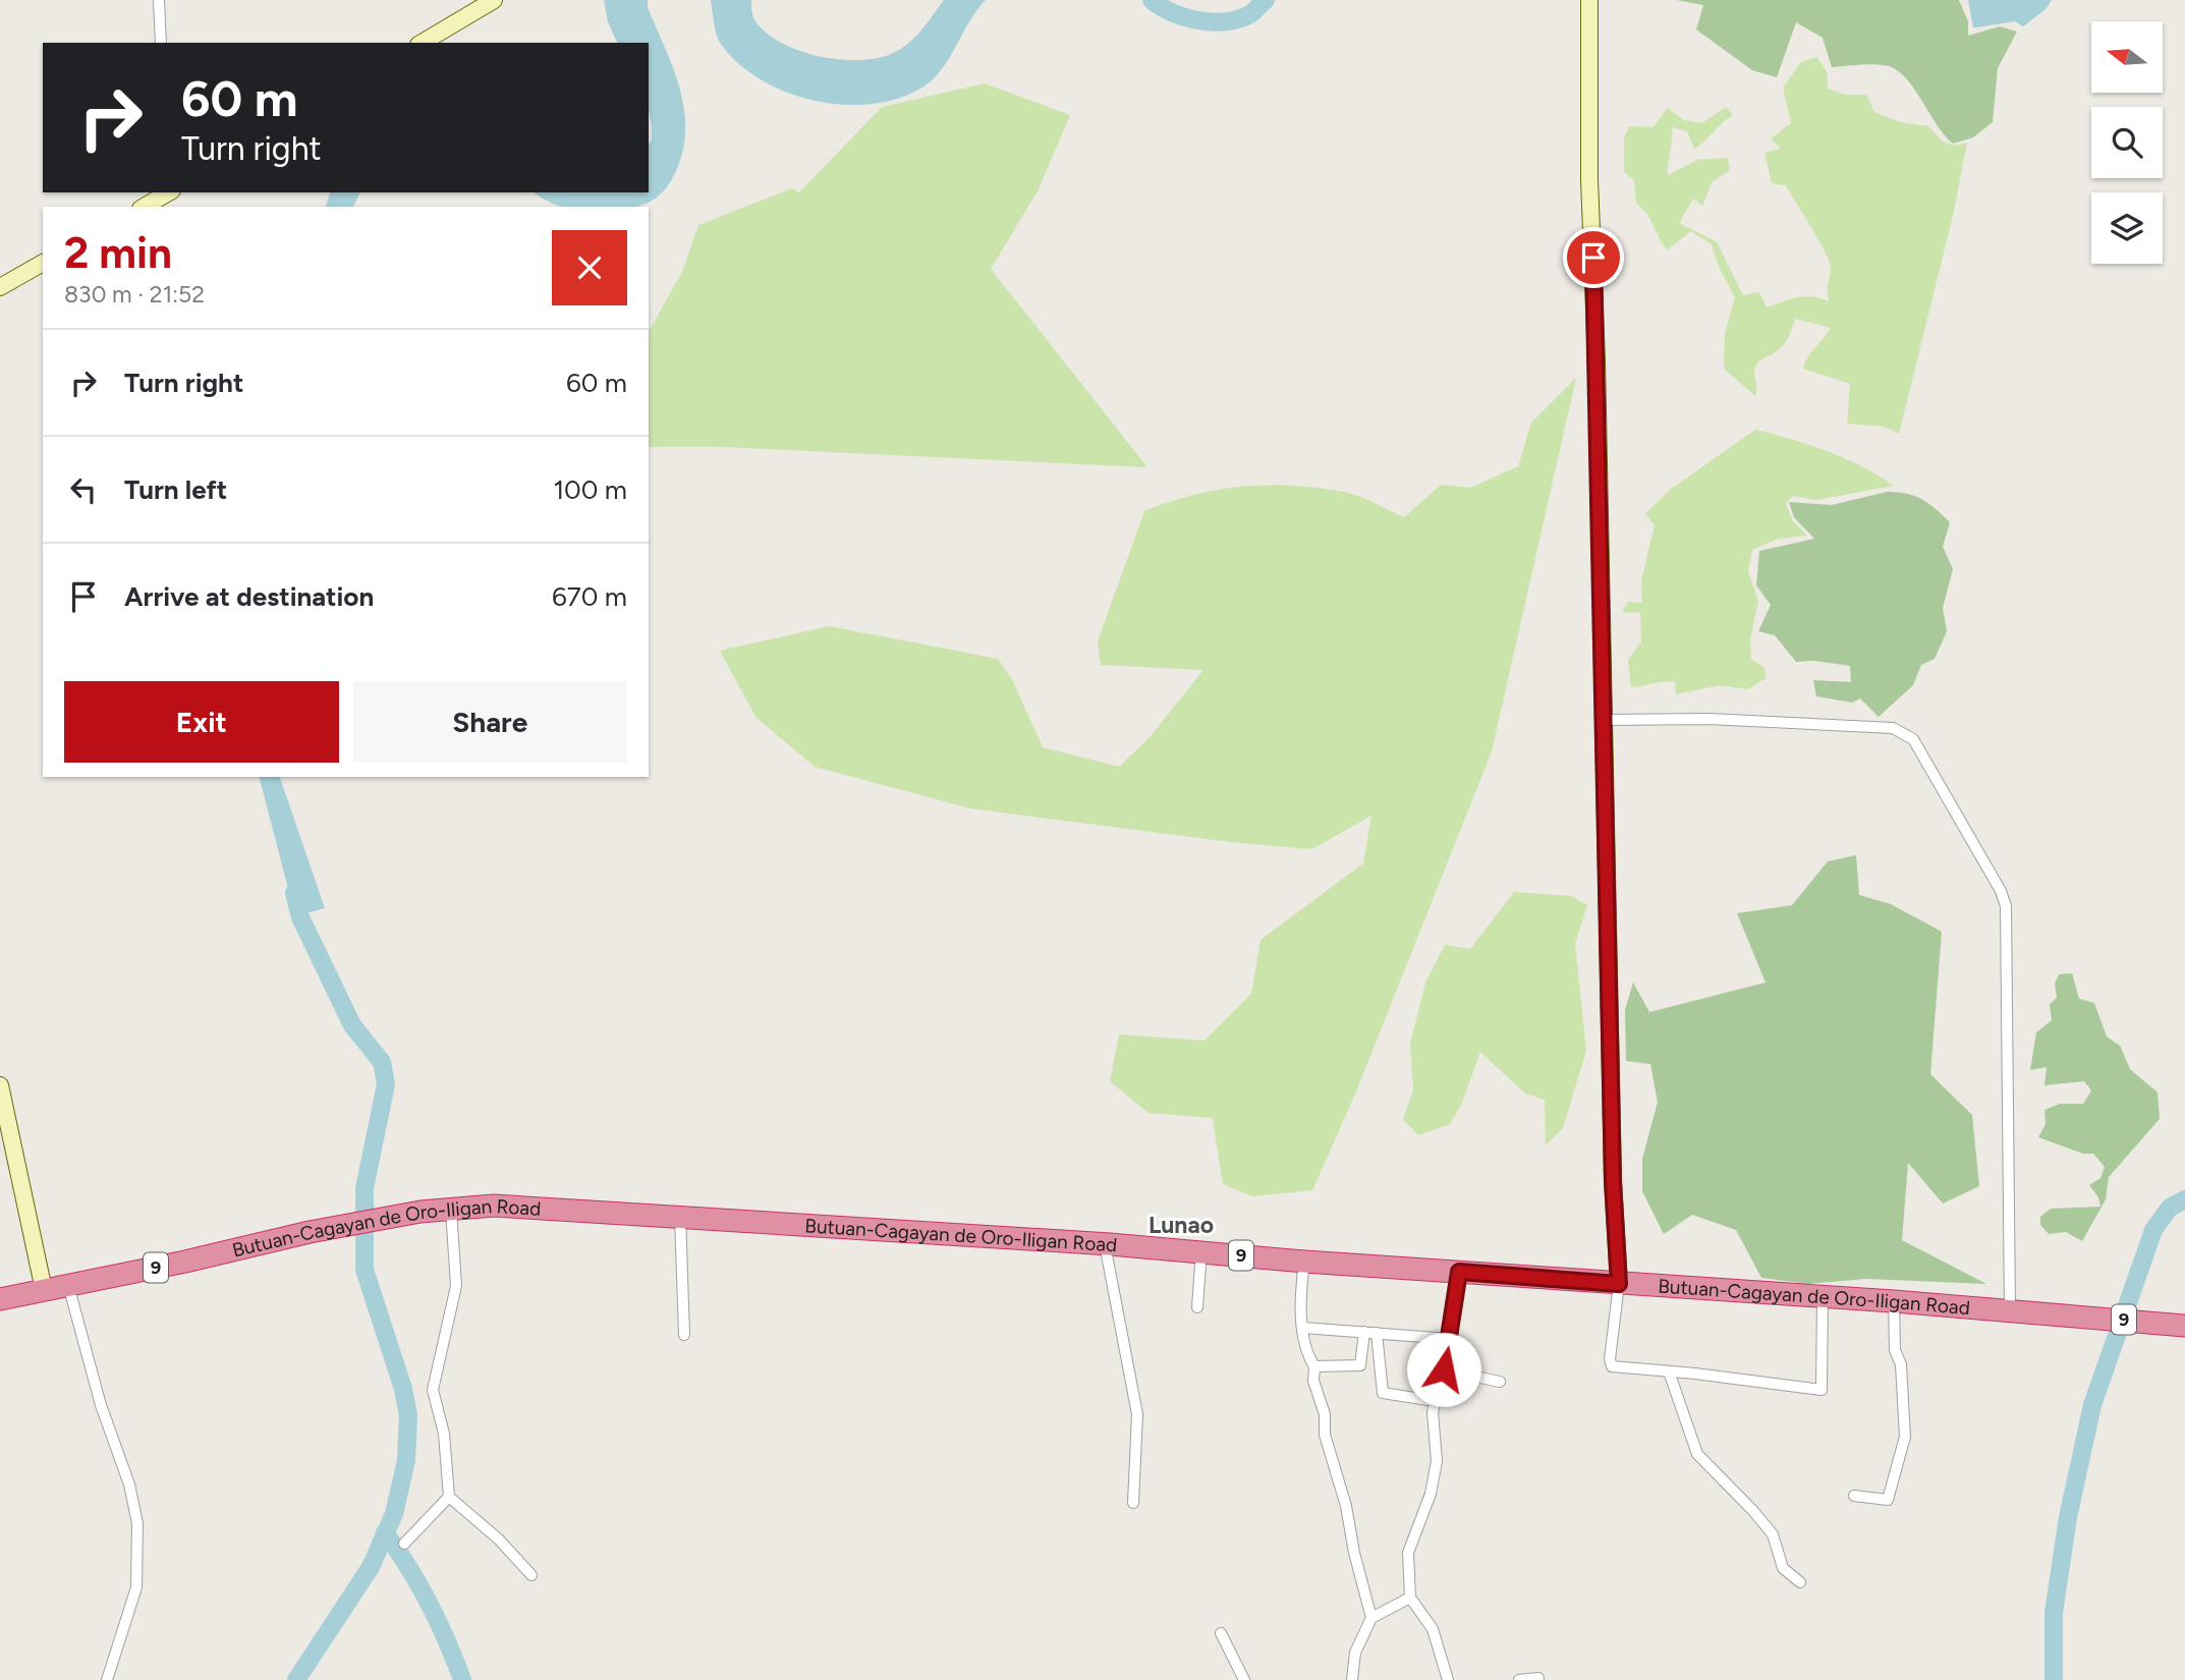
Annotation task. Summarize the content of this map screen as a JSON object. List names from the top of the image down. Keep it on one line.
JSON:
{"streets":{"highway":["Butuan-Cagayan de Oro-Iligan Road","9"]},"districts":["Lunao"],"north":"left","page":{"turn":["60 m","Turn right"],"heading":["2 min","830 m · 21:52"],"list":[{"name":"Turn right","value":"60 m"},{"name":"Turn left","value":"100 m"},{"name":"Arrive at destination","value":"670 m"}],"buttons":["Exit","Share"]}}
